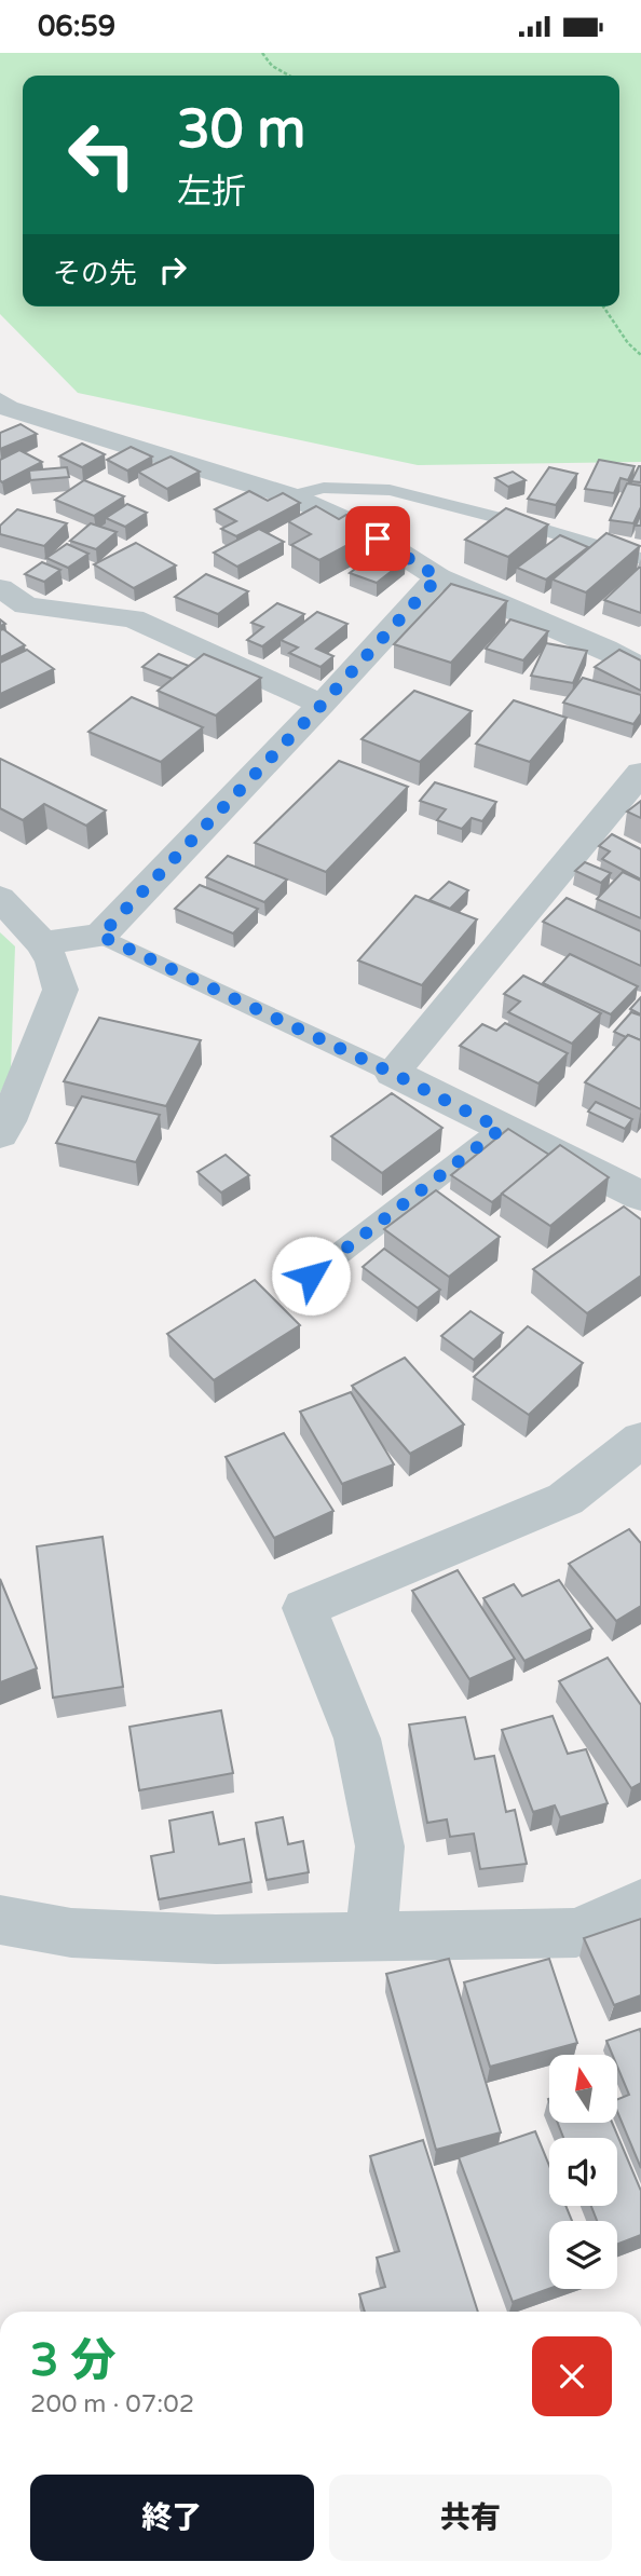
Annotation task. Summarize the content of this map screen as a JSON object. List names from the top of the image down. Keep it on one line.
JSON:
{"north":"top","page":{"status":"06:59","turn":["30 m","左折"],"then":"その先","heading":["3 分","200 m · 07:02"],"buttons":["終了","共有"]}}
